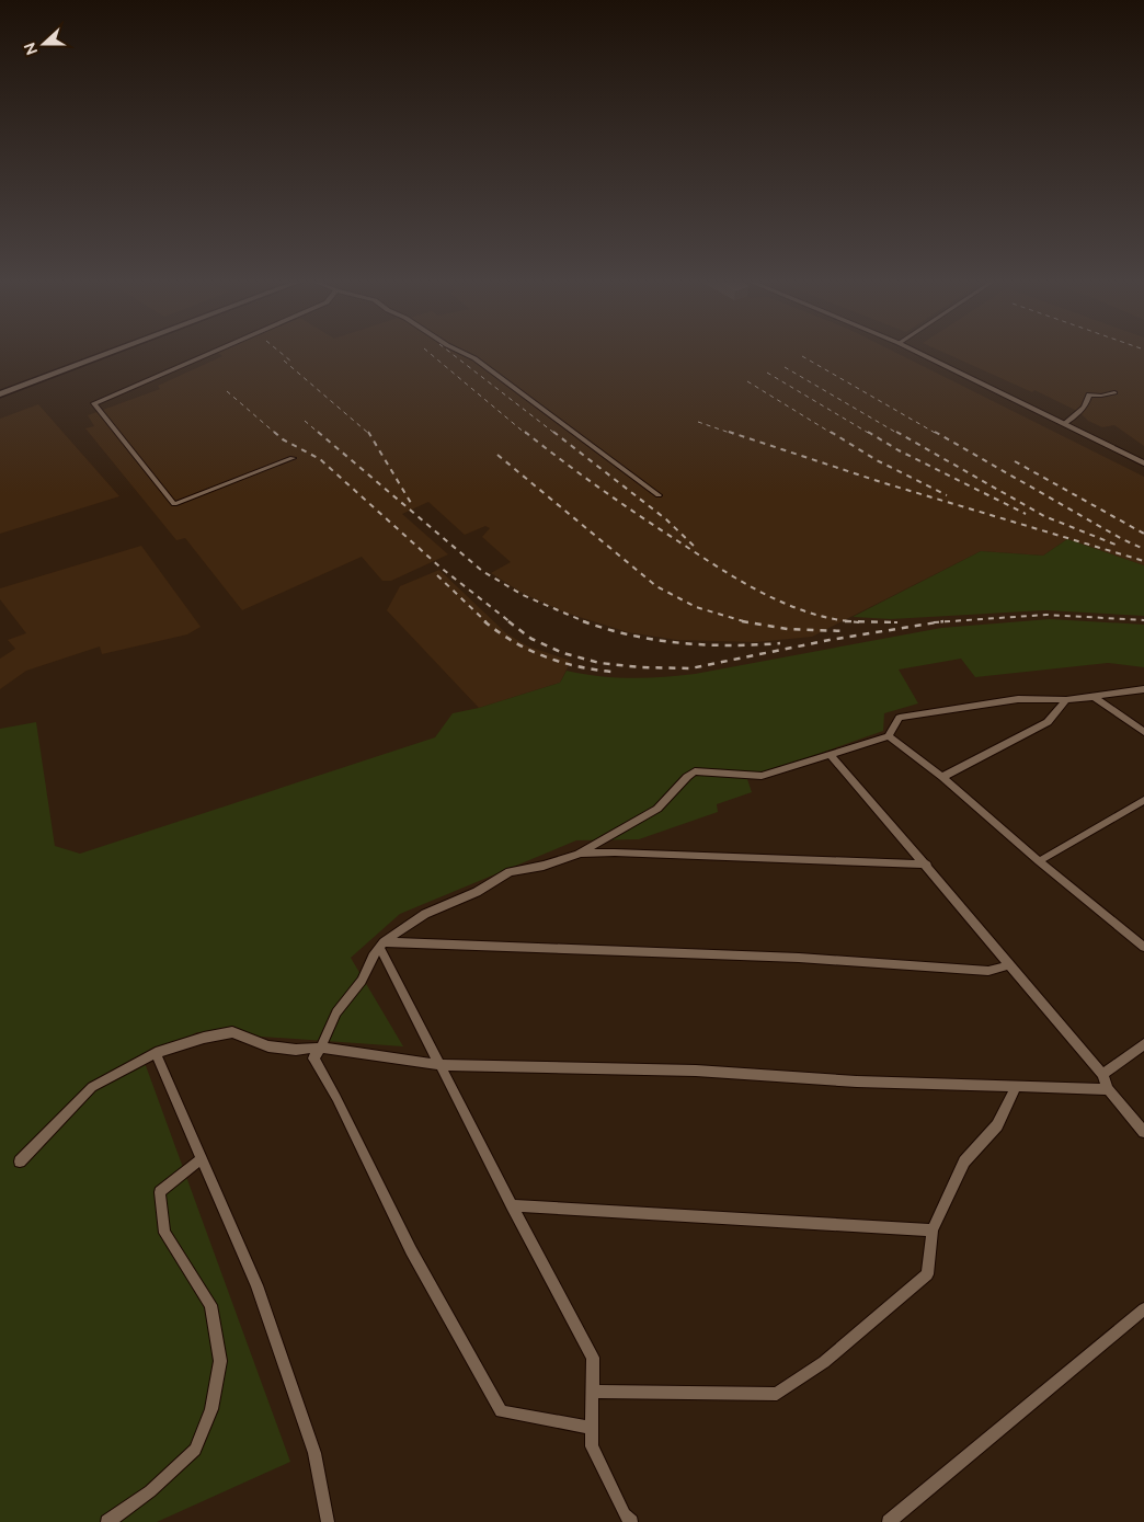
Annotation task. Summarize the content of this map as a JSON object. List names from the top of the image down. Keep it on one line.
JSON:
{"north":"left"}
